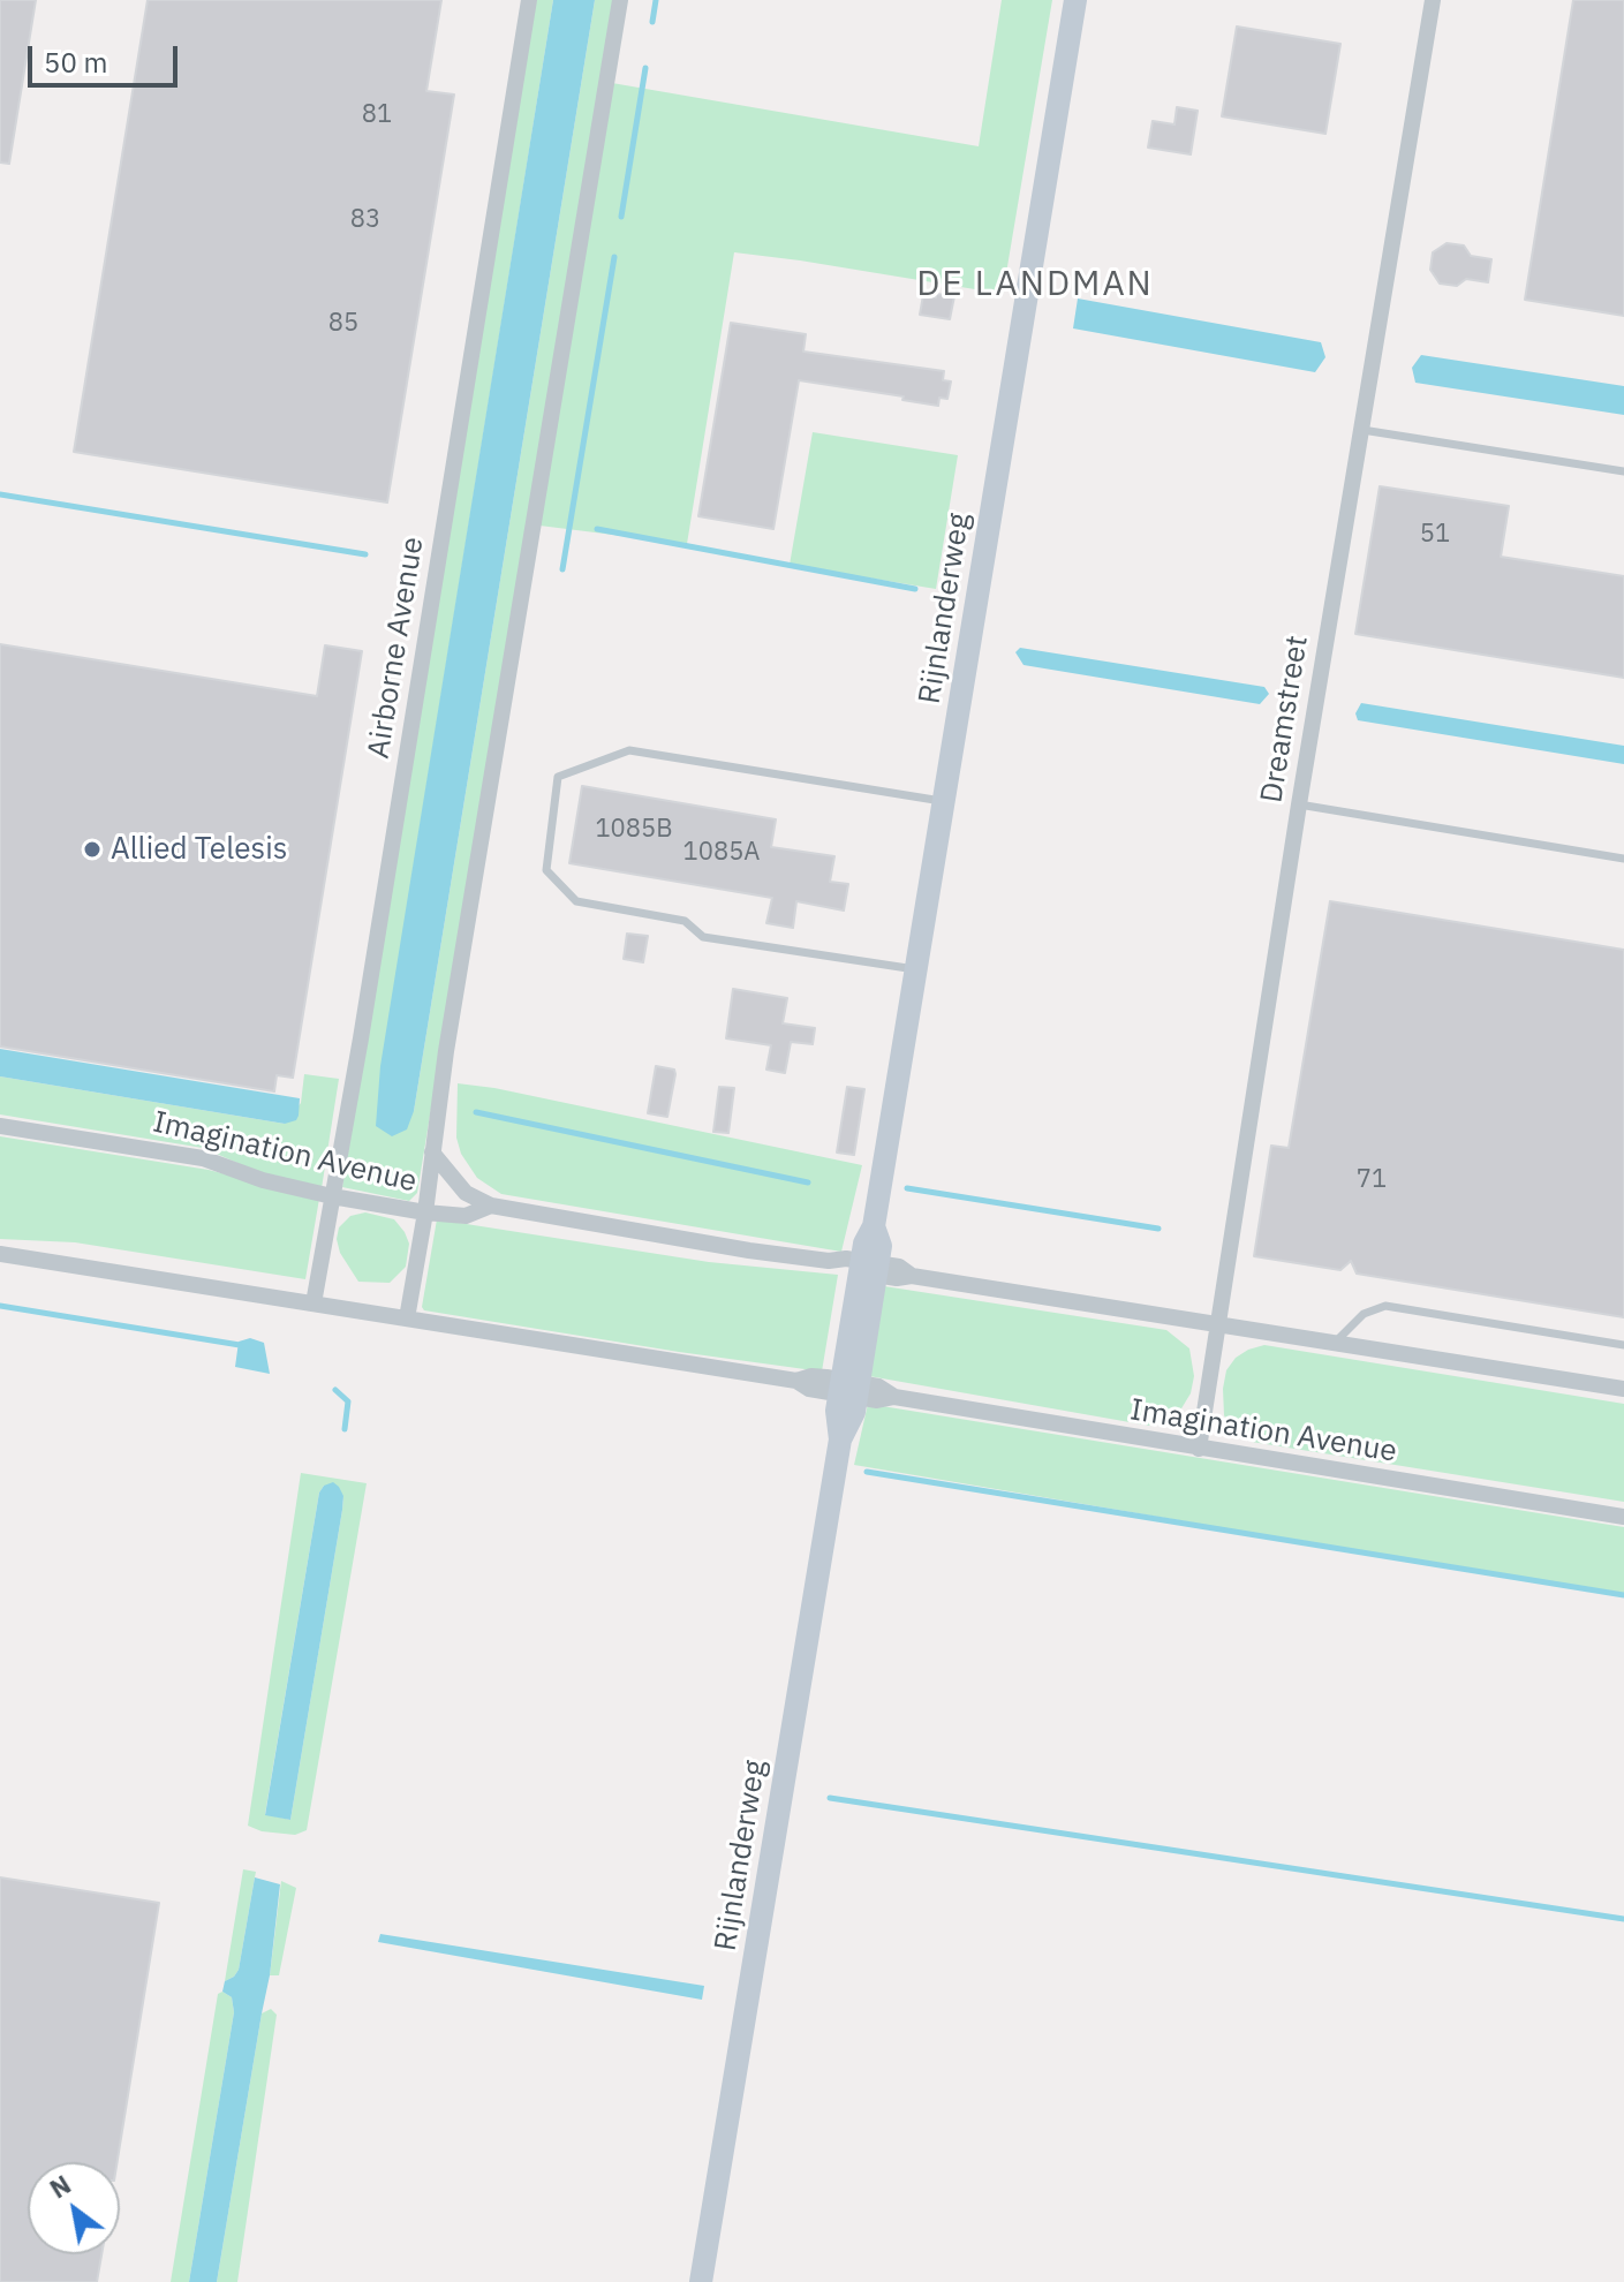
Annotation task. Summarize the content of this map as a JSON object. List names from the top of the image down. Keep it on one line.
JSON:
{"streets":{"street":["Rijnlanderweg","Airborne Avenue","Dreamstreet","Imagination Avenue"]},"crossings":[["Rijnlanderweg","Imagination Avenue"],["Airborne Avenue","Imagination Avenue"],["Dreamstreet","Imagination Avenue"]],"districts":["DE LANDMAN"],"places":["Allied Telesis"],"house_numbers":["81","83","85","51","1085B","1085A","71"],"scale_bar":"50 m","north":"top left"}
